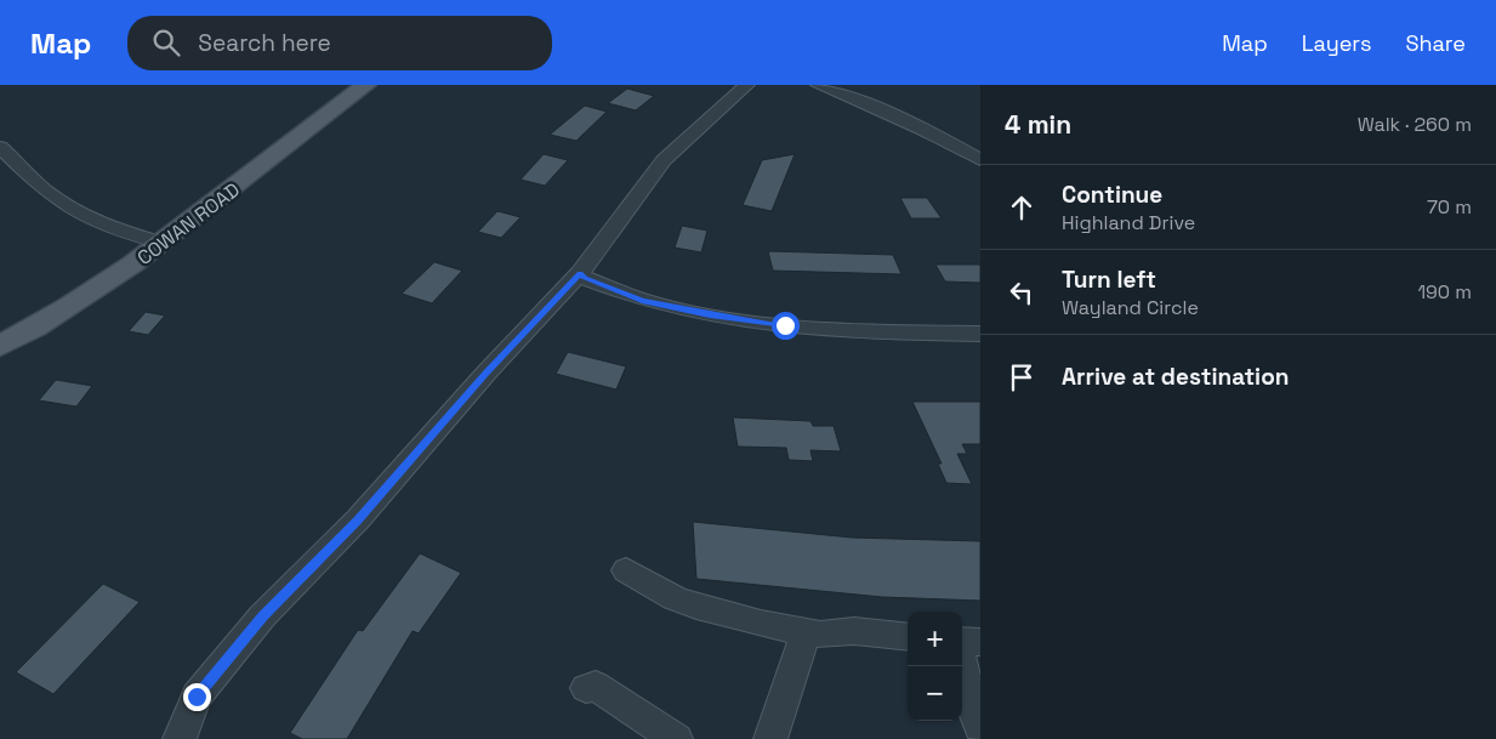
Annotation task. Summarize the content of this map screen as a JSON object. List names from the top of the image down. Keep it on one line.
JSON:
{"streets":{"main road":["COWAN ROAD"]},"page":{"header":"Map","search":"Search here","nav":["Map","Layers","Share"],"heading":["4 min","Walk · 260 m"],"list":[["Continue","Highland Drive","70 m"],["Turn left","Wayland Circle","190 m"],"Arrive at destination"],"map_buttons":["+","−"]}}
